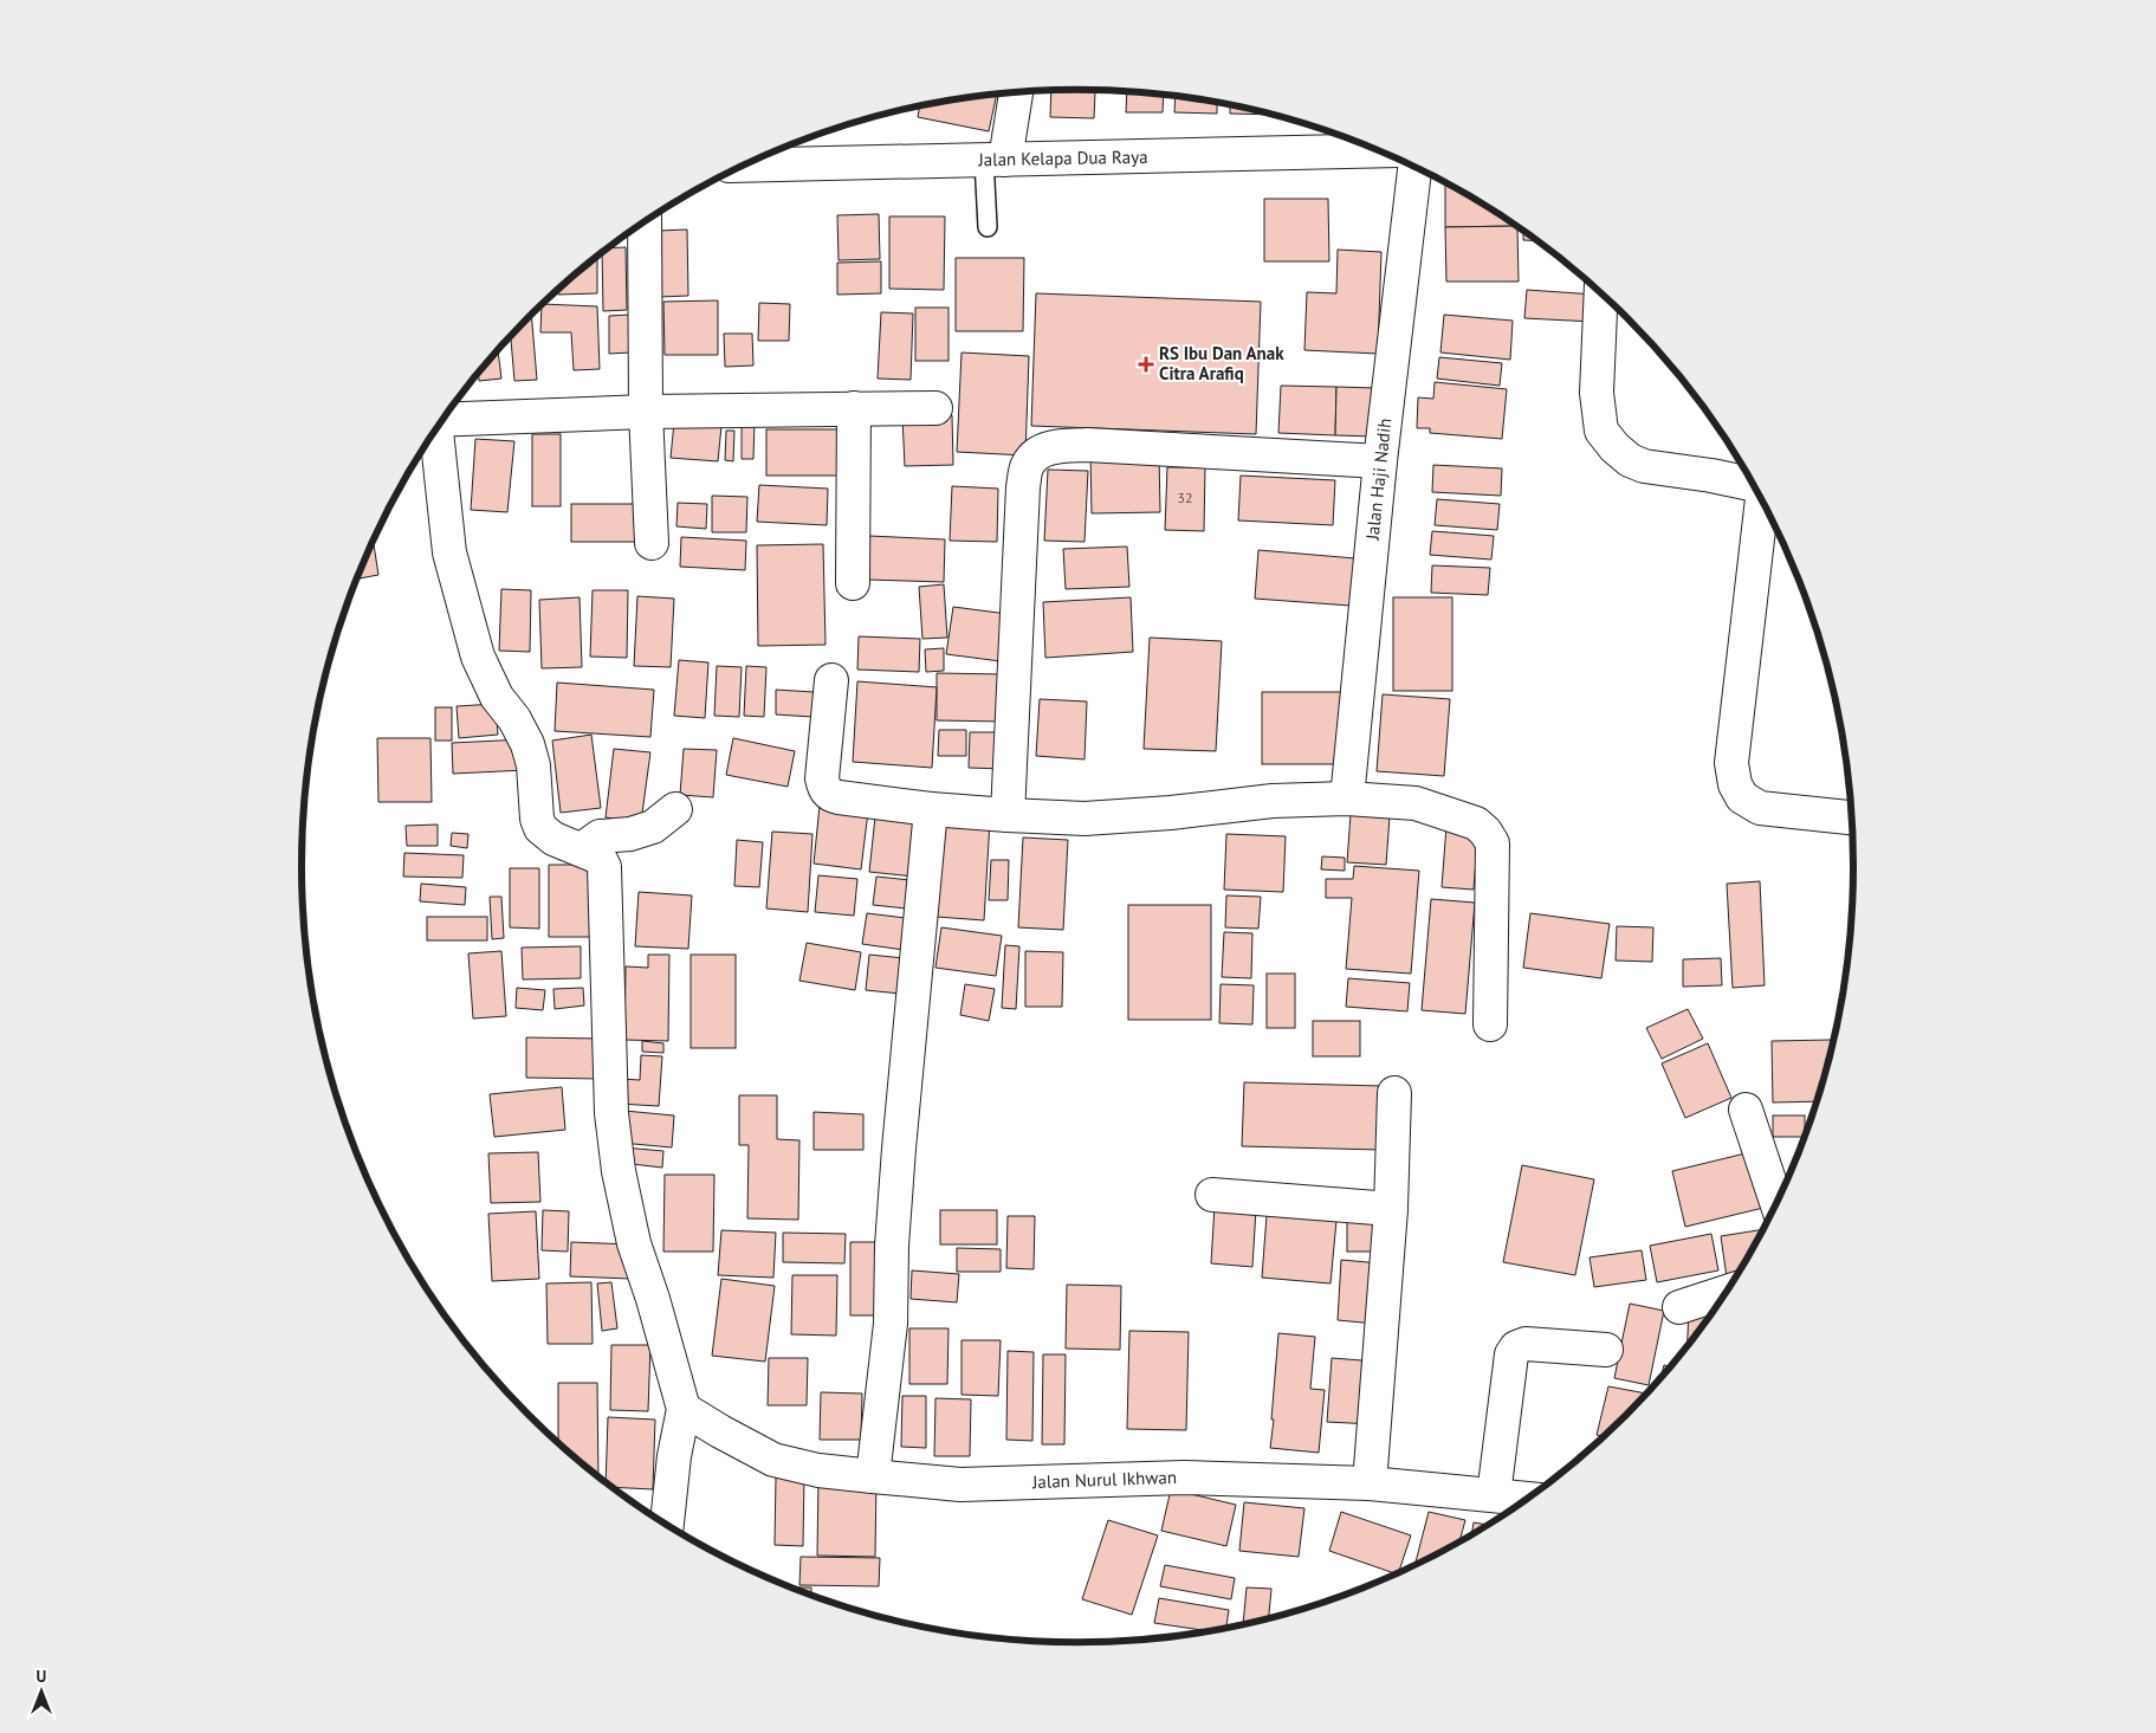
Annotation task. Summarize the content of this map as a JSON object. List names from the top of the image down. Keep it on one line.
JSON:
{"streets":{"street":["Jalan Kelapa Dua Raya","Jalan Haji Nadih","Jalan Nurul Ikhwan"]},"places":{"health":["RS Ibu Dan Anak Citra Arafiq"]},"house_numbers":["32"],"north":"top"}
